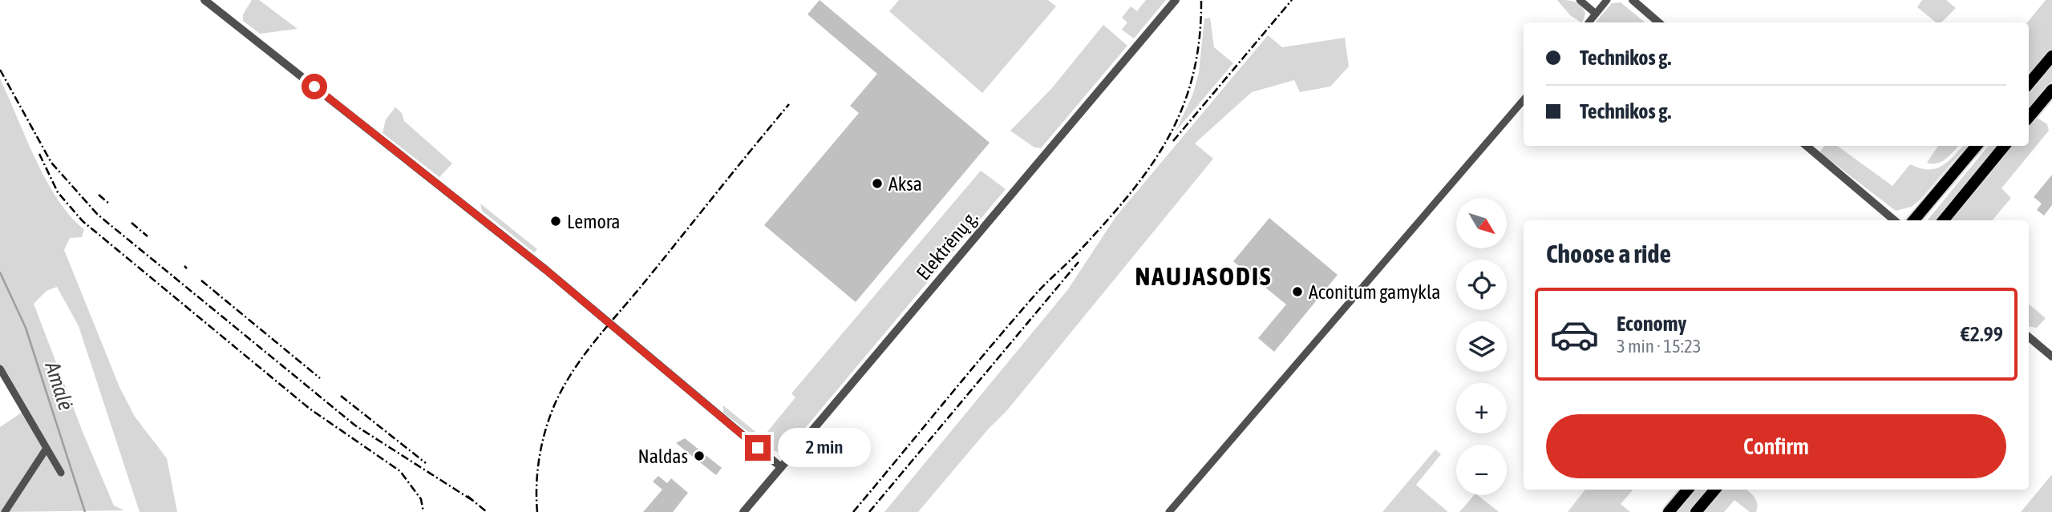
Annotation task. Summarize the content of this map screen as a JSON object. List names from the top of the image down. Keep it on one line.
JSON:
{"streets":{"street":["Elektrėnų g."]},"districts":["NAUJASODIS"],"water":["Amalė"],"places":["Aksa","Lemora","Aconitum gamykla","Naldas"],"north":"bottom right","page":{"banner":["Technikos g.","Technikos g."],"map_buttons":["+","−"],"heading":"Choose a ride","list":[{"name":"Economy","note":"3 min · 15:23","value":"€2.99"}],"buttons":"Confirm","bubble":"2 min"}}
